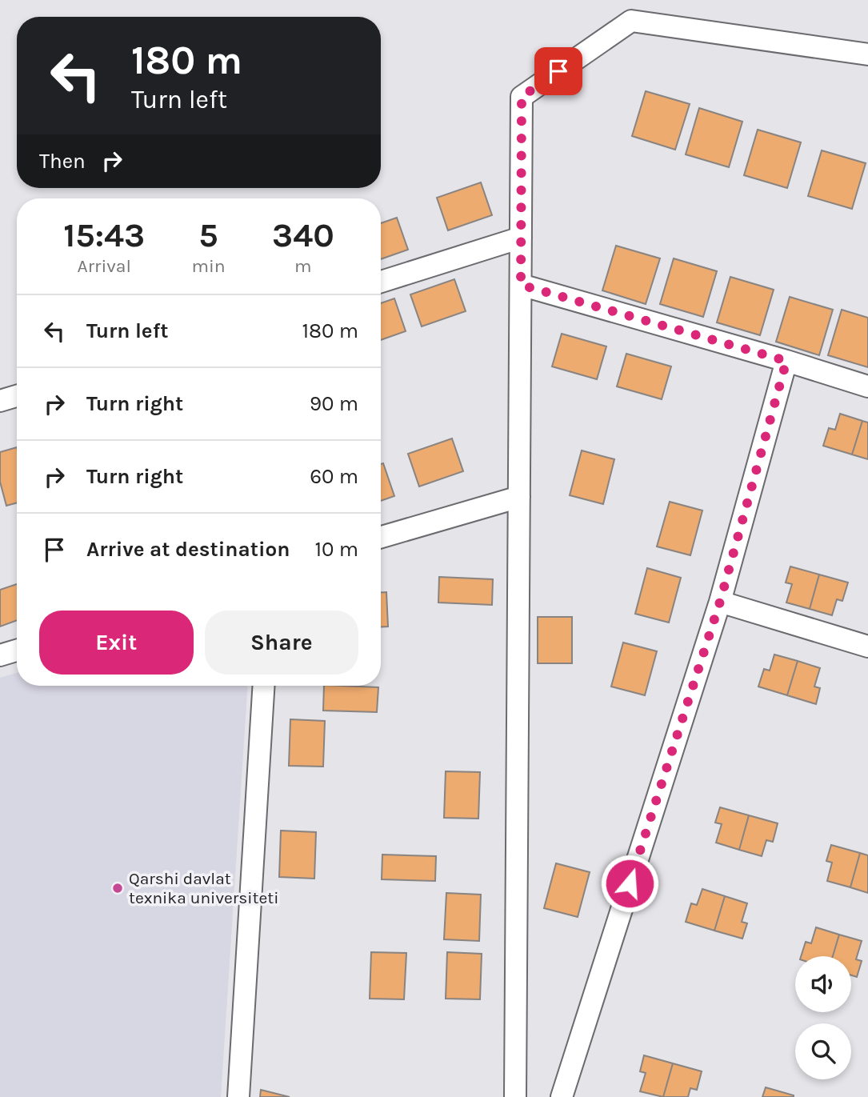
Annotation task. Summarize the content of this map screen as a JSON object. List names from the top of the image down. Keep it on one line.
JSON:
{"places":["Qarshi davlat texnika universiteti"],"page":{"turn":["180 m","Turn left"],"then":"Then","eta":["15:43","Arrival","5","min","340","m"],"list":[{"name":"Turn left","value":"180 m"},{"name":"Turn right","value":"90 m"},{"name":"Turn right","value":"60 m"},{"name":"Arrive at destination","value":"10 m"}],"buttons":["Exit","Share"]}}
